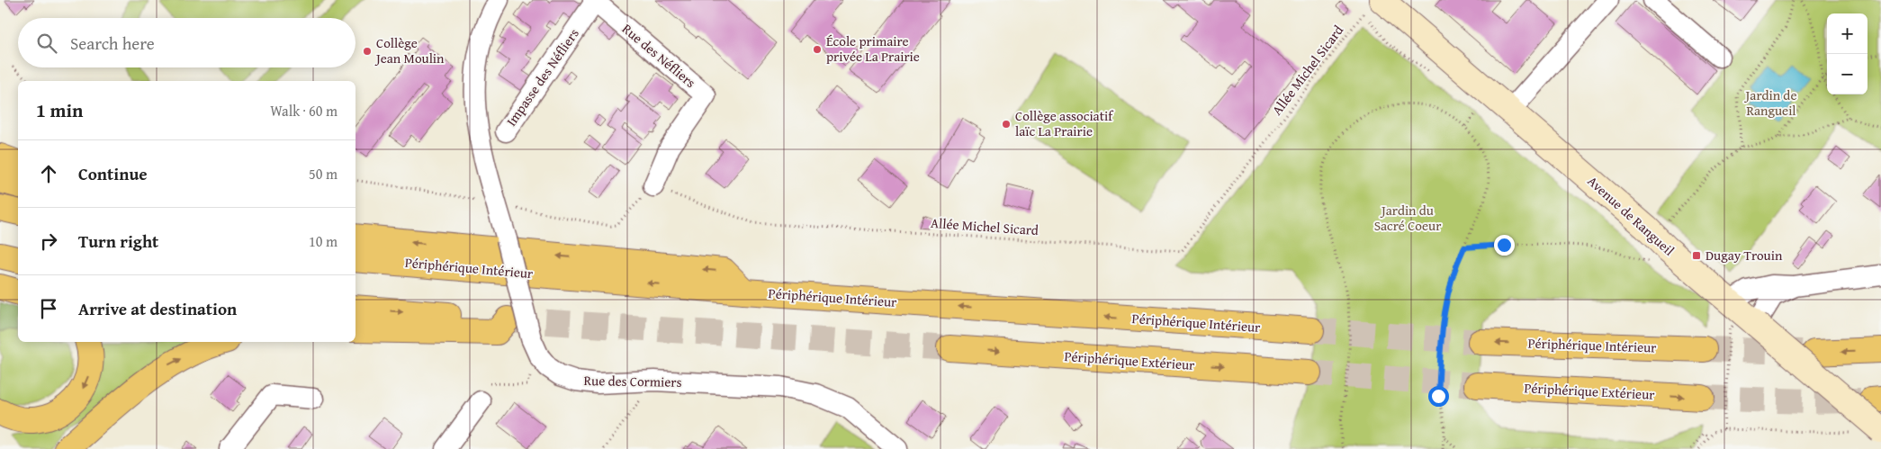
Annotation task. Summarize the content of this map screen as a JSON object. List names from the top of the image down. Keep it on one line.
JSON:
{"streets":{"highway":["Périphérique Intérieur","Périphérique Extérieur"],"street":["Rue des Néfliers","Impasse des Néfliers","Avenue de Rangueil","Rue des Cormiers"],"path":["Allée Michel Sicard"]},"crossings":[["Rue des Néfliers","Allée Michel Sicard"],["Rue des Néfliers","Impasse des Néfliers"],["Allée Michel Sicard","Avenue de Rangueil"]],"one_way":["Périphérique Extérieur"],"parks":["Jardin de Rangueil","Jardin du Sacré Coeur"],"places":{"other":["École primaire privée La Prairie","Collège Jean Moulin","Collège associatif laïc La Prairie"],"transit":["Dugay Trouin"]},"page":{"map_buttons":["+","−"],"search":"Search here","heading":["1 min","Walk · 60 m"],"list":[["Continue","50 m"],["Turn right","10 m"],"Arrive at destination"]}}
